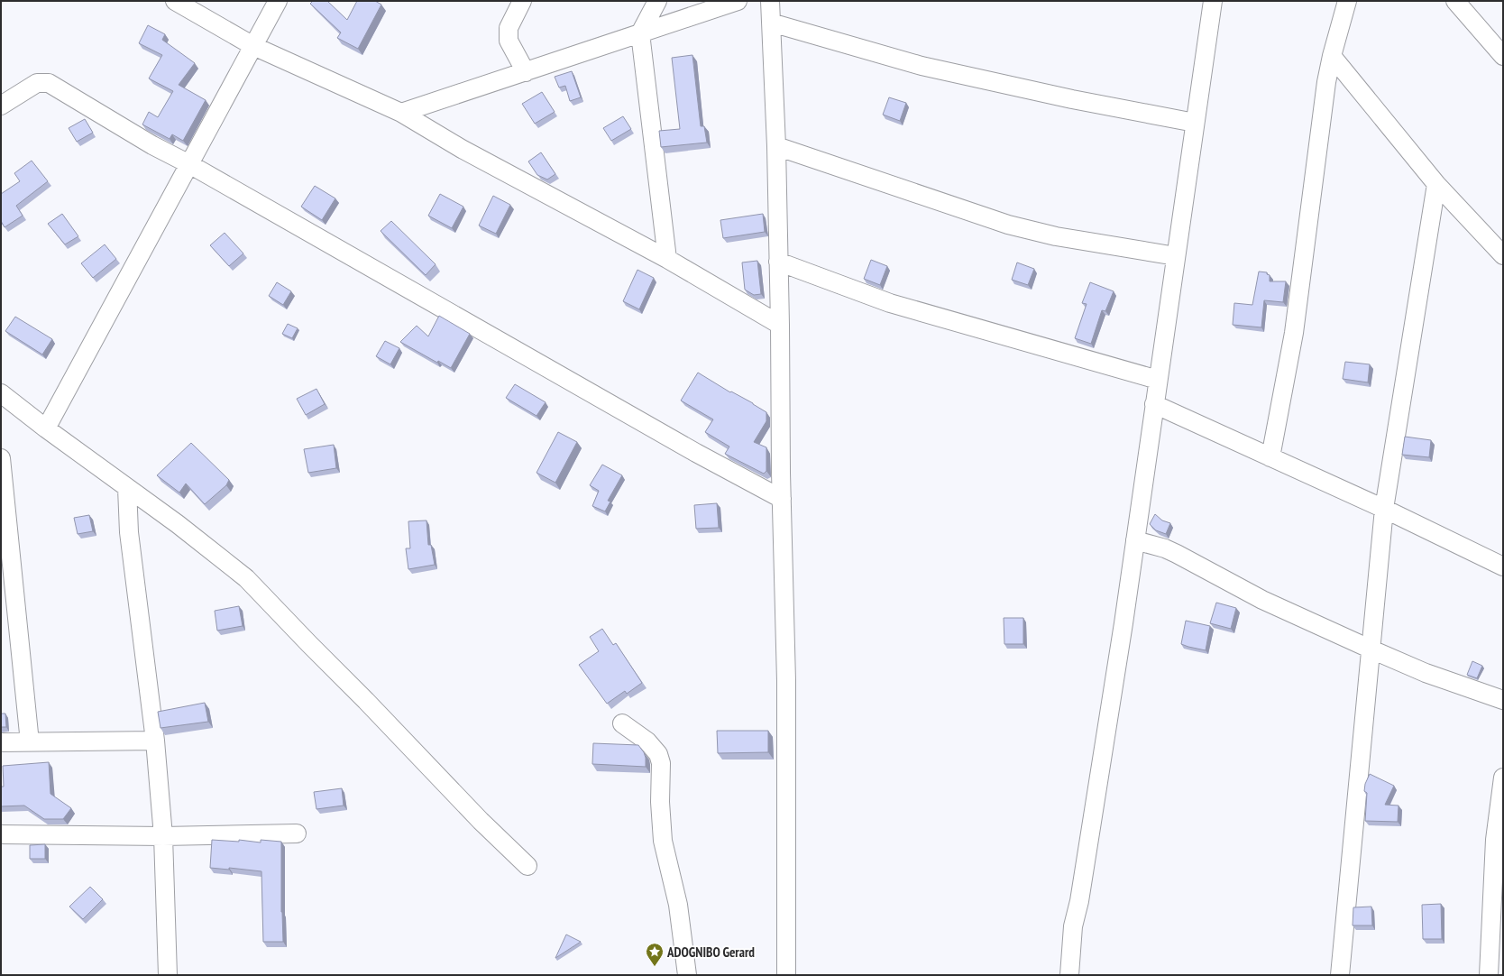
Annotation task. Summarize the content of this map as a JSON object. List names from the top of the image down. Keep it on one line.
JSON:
{"places":{"place":["ADOGNIBO Gerard"]}}
